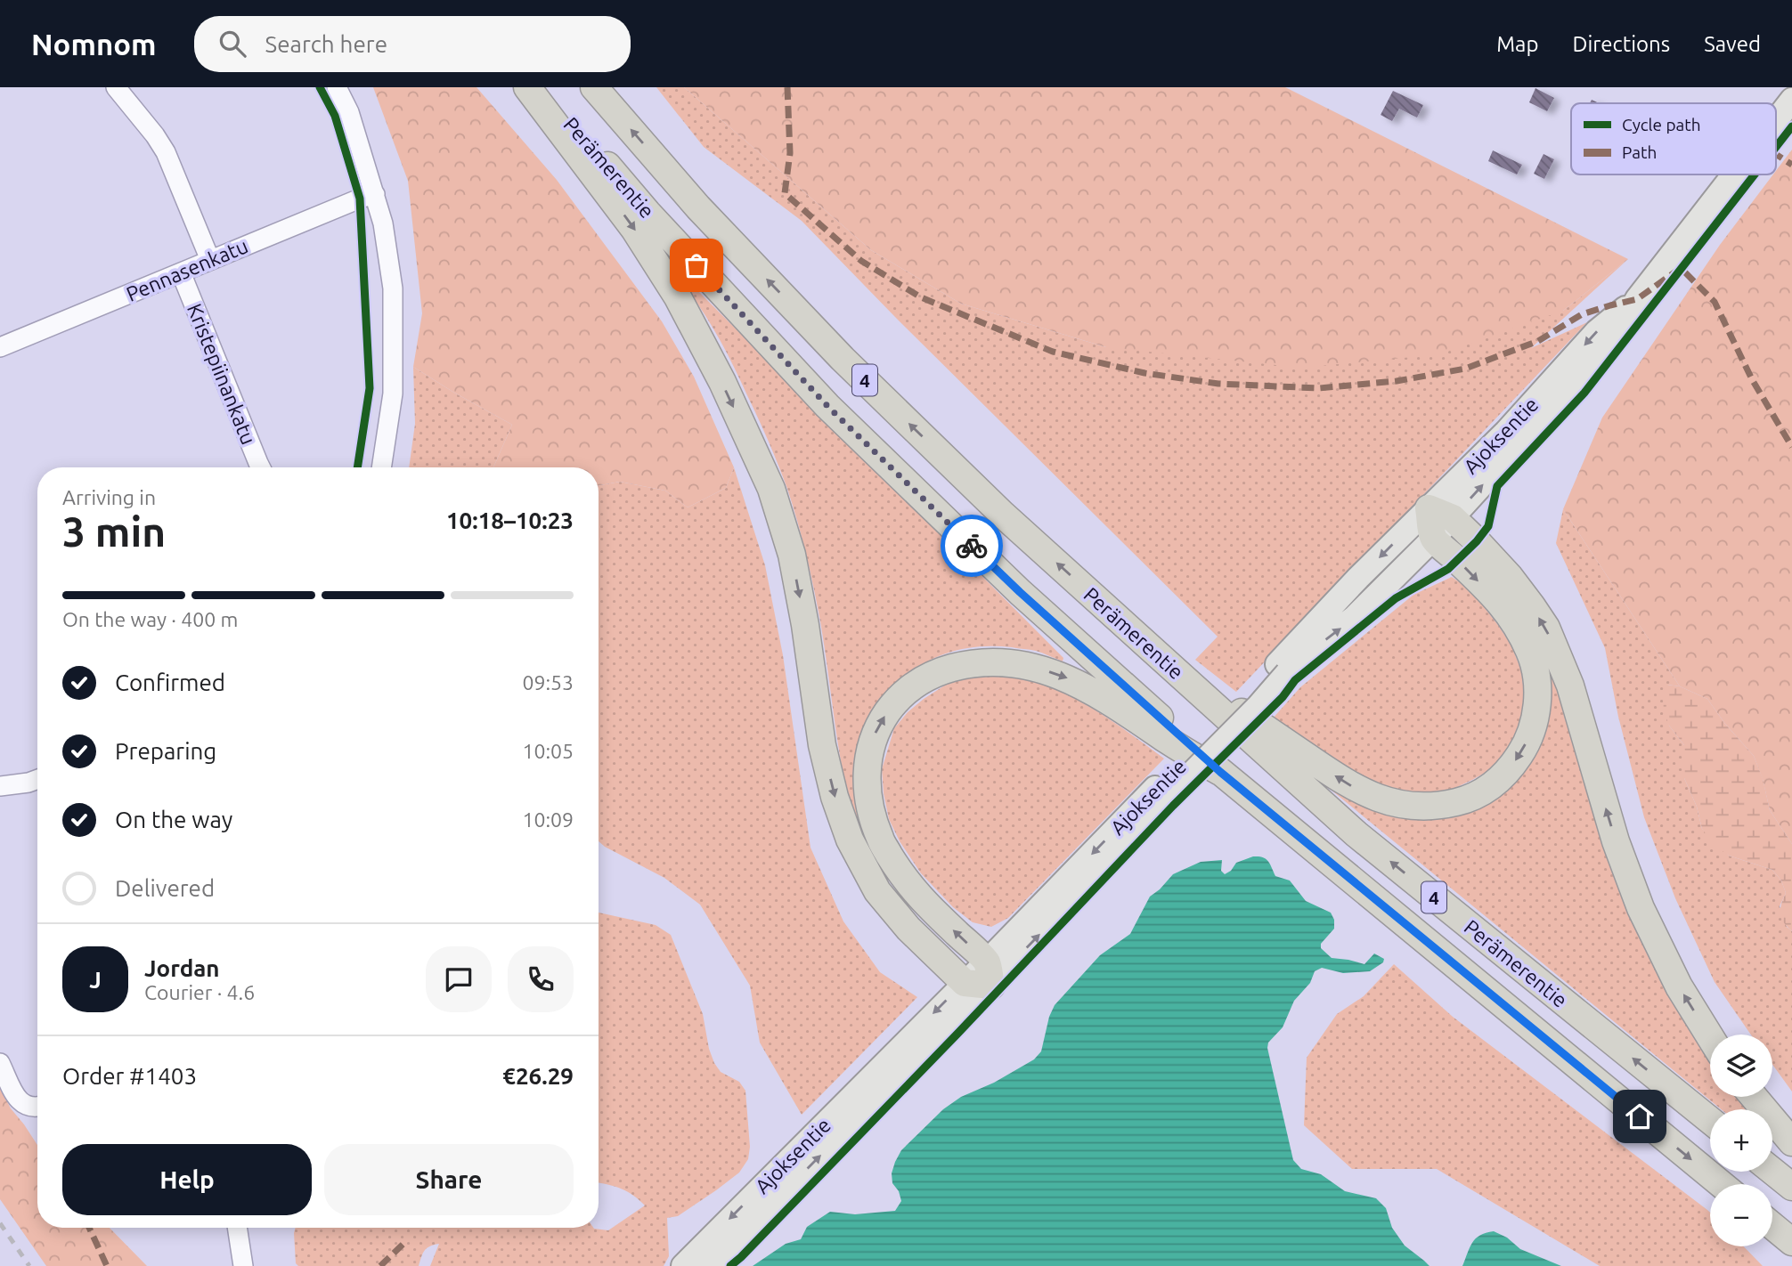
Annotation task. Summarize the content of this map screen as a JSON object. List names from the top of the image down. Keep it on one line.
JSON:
{"streets":{"highway":["Perämerentie","4"],"main road":["Ajoksentie"],"street":["Pennasenkatu","Kristepiinankatu"]},"crossings":[["Pennasenkatu","Kristepiinankatu"]],"legend":["Cycle path","Path"],"page":{"header":"Nomnom","search":"Search here","nav":["Map","Directions","Saved"],"heading":["3 min","Arriving in","10:18–10:23"],"panel":["Jordan","Courier · 4.6","Order #1403","€26.29"],"bar":"On the way · 400 m","list":[["Confirmed","09:53"],["Preparing","10:05"],["On the way","10:09"],"Delivered"],"round":"J","map_buttons":["+","−"],"buttons":["Help","Share"]}}
